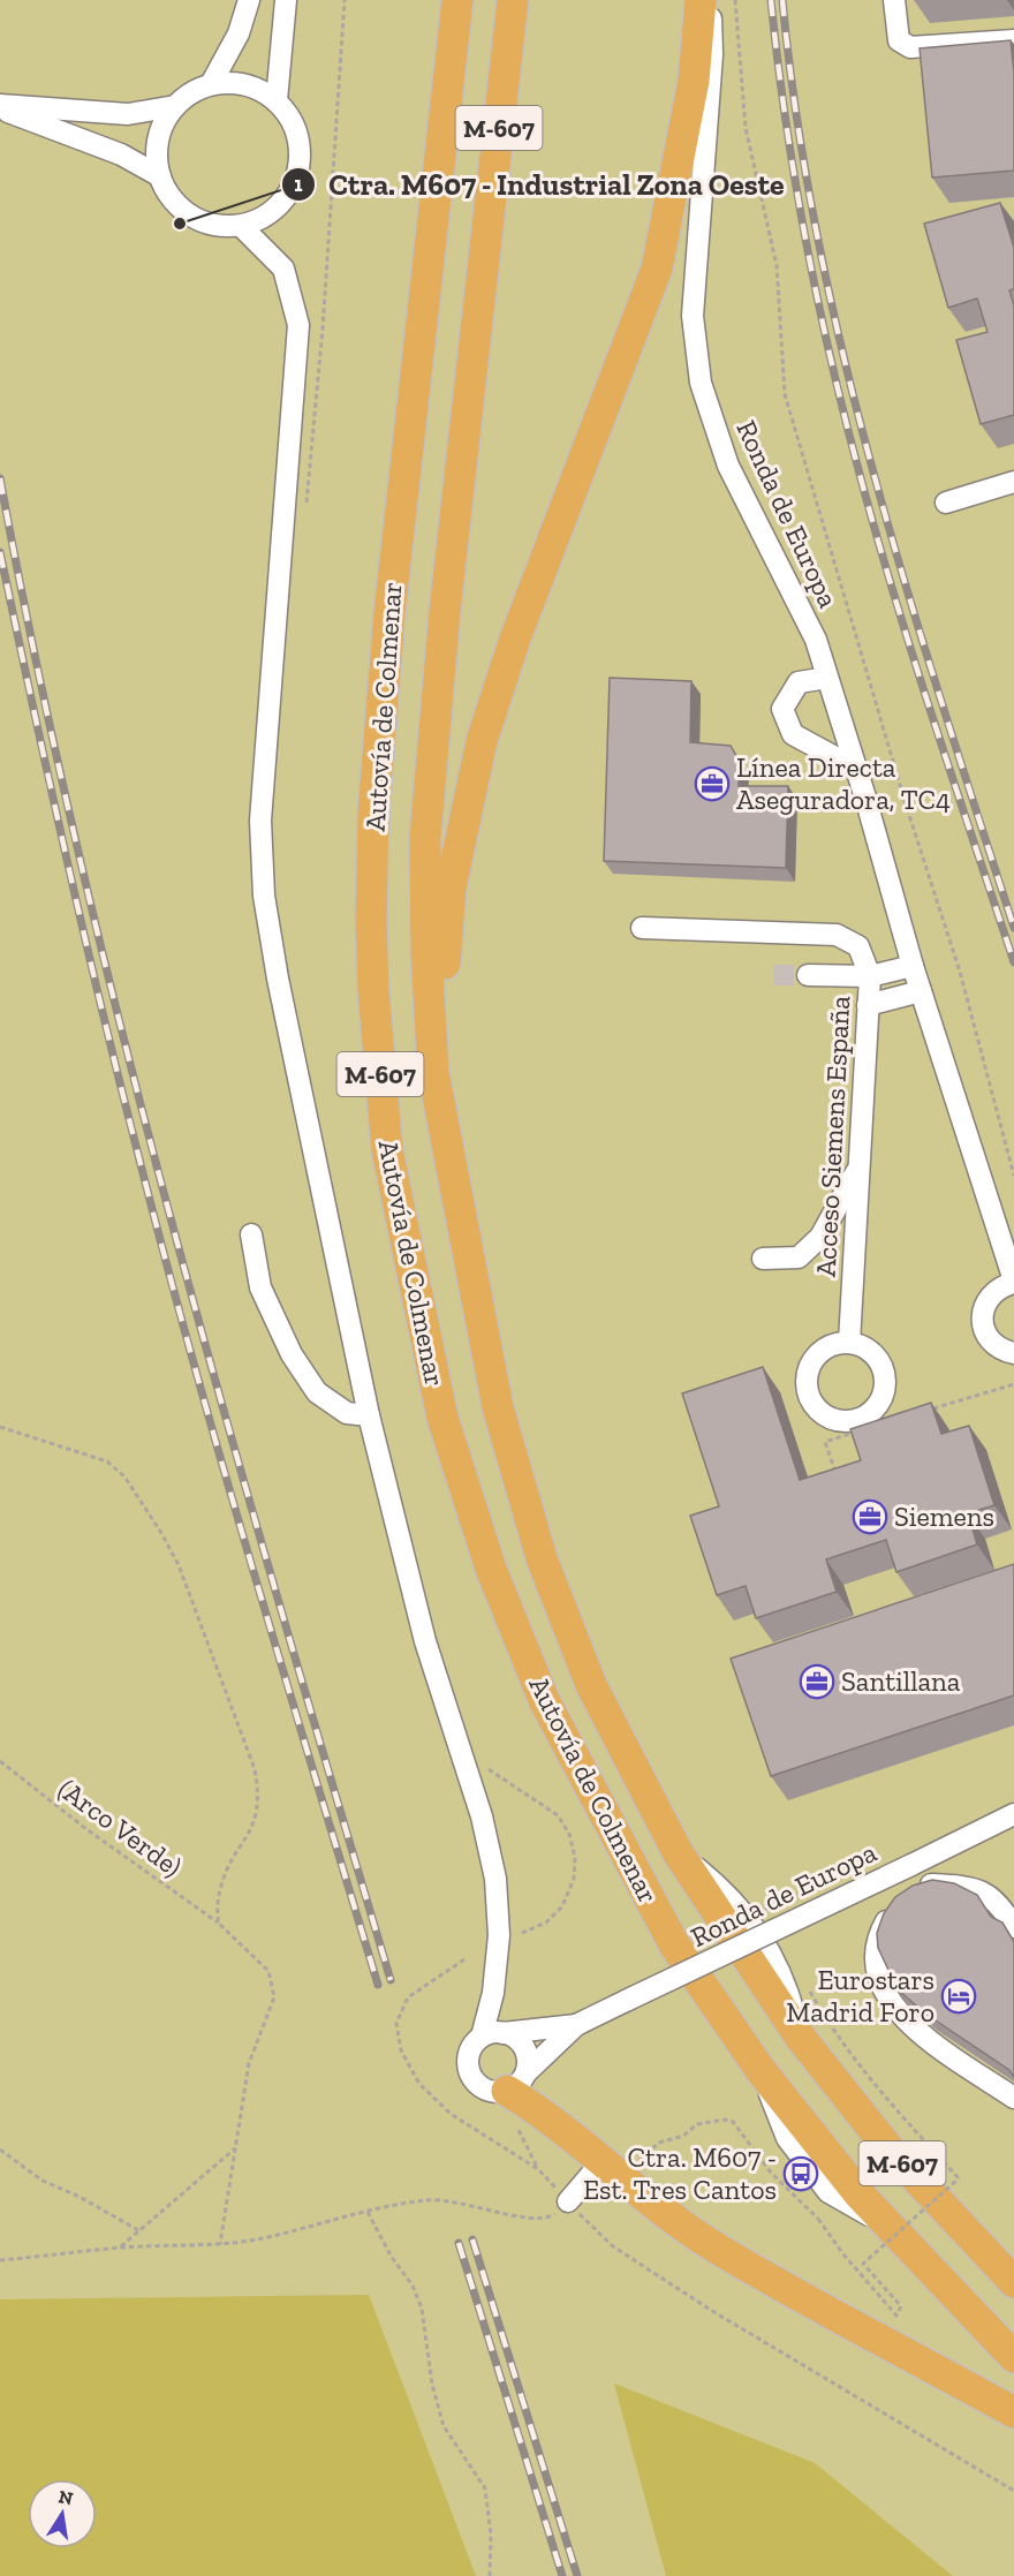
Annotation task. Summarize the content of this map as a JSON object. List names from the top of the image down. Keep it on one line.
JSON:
{"streets":{"highway":["M-607","Autovía de Colmenar"],"street":["Ronda de Europa","Acceso Siemens España"],"path":["(Arco Verde)"]},"crossings":[["Ronda de Europa","Acceso Siemens España"]],"places":{"other":["Ctra. M607 - Industrial Zona Oeste"],"office":["Línea Directa Aseguradora, TC4","Siemens","Santillana"],"hotel":["Eurostars Madrid Foro"],"bus stop":["Ctra. M607 - Est. Tres Cantos"]},"north":"top"}
